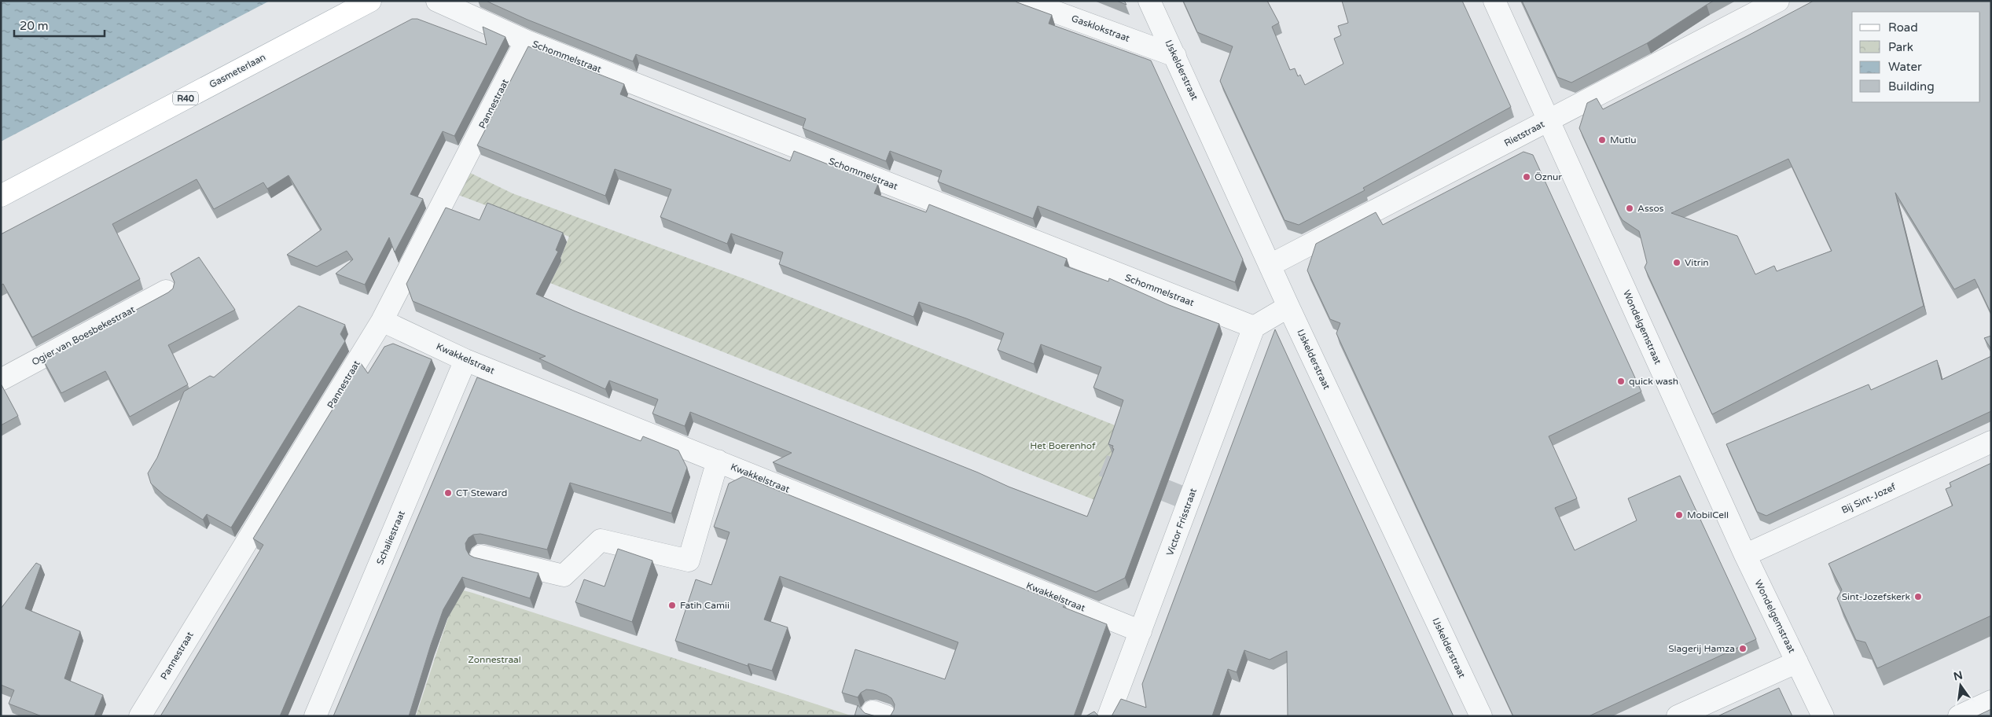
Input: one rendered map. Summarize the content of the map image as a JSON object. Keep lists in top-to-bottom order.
{
  "streets": {
    "main road": ["Gasmeterlaan", "R40"],
    "street": [
      "Gasklokstraat",
      "Schommelstraat",
      "IJskelderstraat",
      "Pannestraat",
      "Rietstraat",
      "Wondelgemstraat",
      "Ogier van Boesbekestraat",
      "Kwakkelstraat",
      "Bij Sint-Jozef",
      "Victor Frisstraat",
      "Schaliestraat"
    ]
  },
  "crossings": [
    ["Gasklokstraat", "IJskelderstraat"],
    ["Schommelstraat", "Pannestraat"],
    ["Schommelstraat", "Victor Frisstraat"],
    ["IJskelderstraat", "Rietstraat"],
    ["Pannestraat", "Kwakkelstraat"],
    ["Rietstraat", "Wondelgemstraat"],
    ["Wondelgemstraat", "Bij Sint-Jozef"],
    ["Kwakkelstraat", "Victor Frisstraat"],
    ["Kwakkelstraat", "Schaliestraat"]
  ],
  "parks": ["Het Boerenhof", "Zonnestraal"],
  "places": [
    "Mutlu",
    "Öznur",
    "Assos",
    "Vitrin",
    "quick wash",
    "CT Steward",
    "MobilCell",
    "Sint-Jozefskerk",
    "Fatih Camii",
    "Slagerij Hamza"
  ],
  "legend": [
    "Road",
    "Park",
    "Water",
    "Building"
  ],
  "scale_bar": "20 m",
  "north": "top"
}
